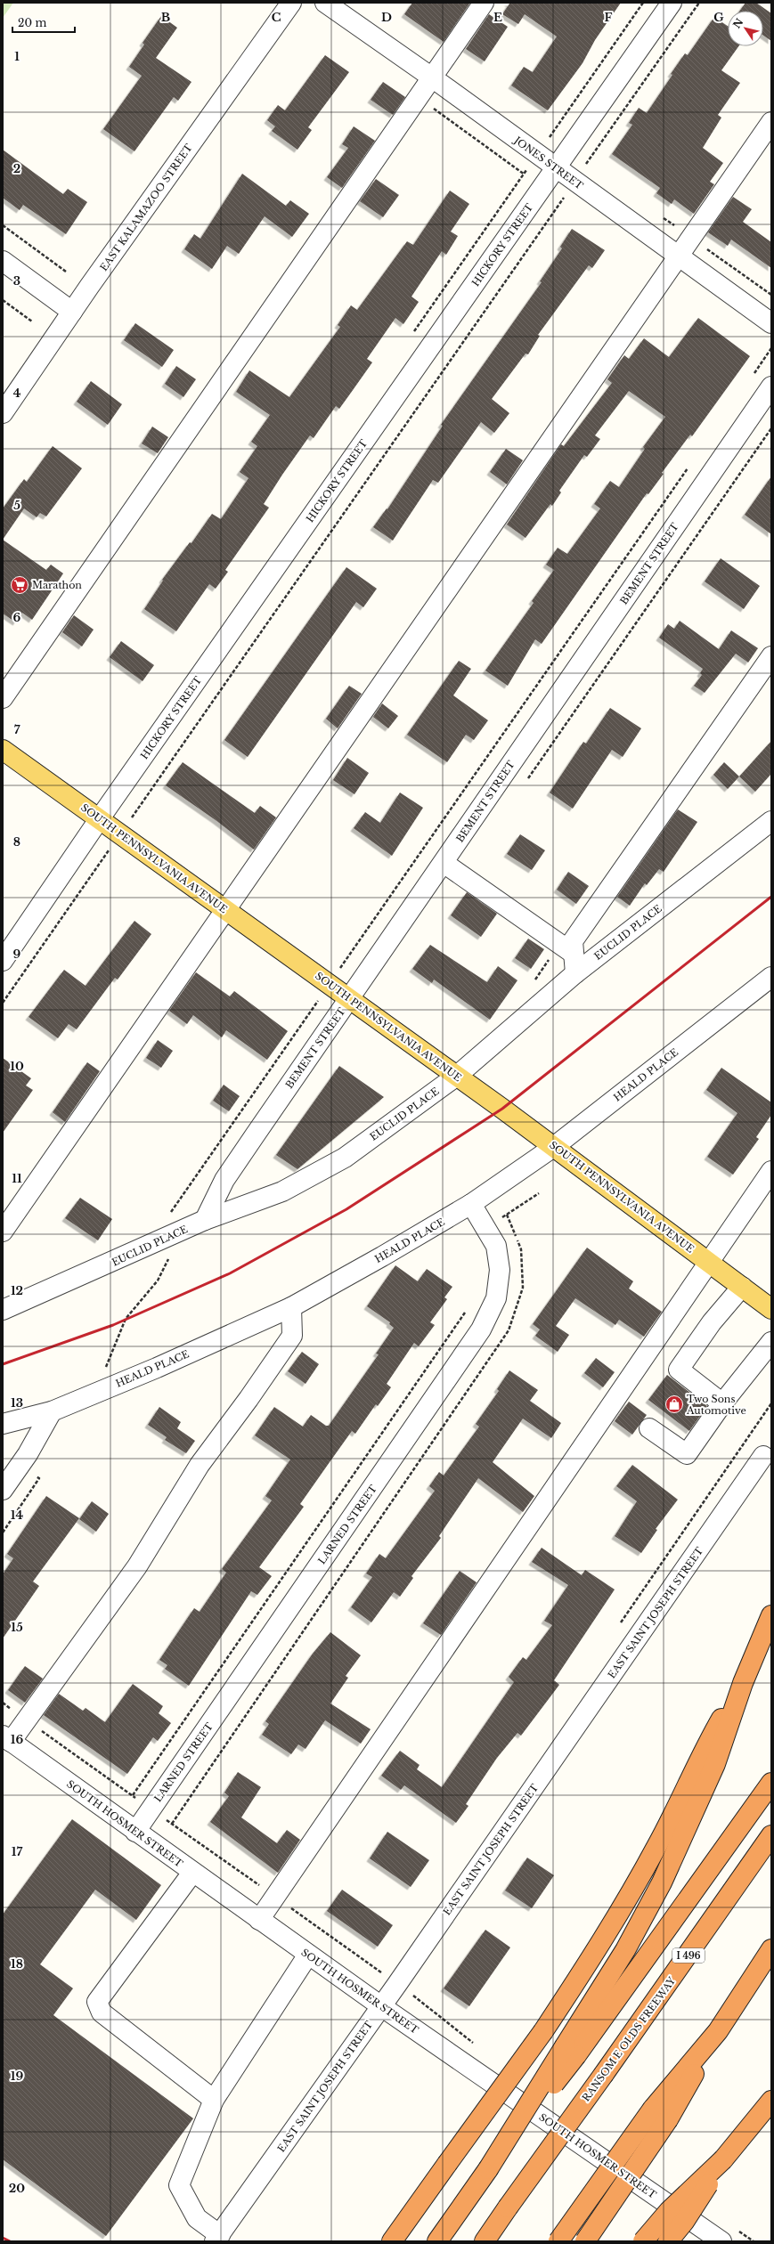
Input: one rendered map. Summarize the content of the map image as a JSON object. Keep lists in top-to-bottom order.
{
  "streets": {
    "highway": ["I 496", "RANSOM E OLDS FREEWAY"],
    "main road": ["SOUTH PENNSYLVANIA AVENUE"],
    "street": [
      "JONES STREET",
      "EAST KALAMAZOO STREET",
      "HICKORY STREET",
      "BEMENT STREET",
      "EUCLID PLACE",
      "HEALD PLACE",
      "LARNED STREET",
      "EAST SAINT JOSEPH STREET",
      "SOUTH HOSMER STREET"
    ]
  },
  "crossings": [
    ["JONES STREET", "HICKORY STREET"],
    ["HICKORY STREET", "SOUTH PENNSYLVANIA AVENUE"],
    ["BEMENT STREET", "SOUTH PENNSYLVANIA AVENUE"],
    ["BEMENT STREET", "EUCLID PLACE"],
    ["SOUTH PENNSYLVANIA AVENUE", "EUCLID PLACE"],
    ["SOUTH PENNSYLVANIA AVENUE", "HEALD PLACE"],
    ["HEALD PLACE", "LARNED STREET"],
    ["LARNED STREET", "SOUTH HOSMER STREET"],
    ["EAST SAINT JOSEPH STREET", "SOUTH HOSMER STREET"]
  ],
  "places": {
    "supermarket": ["Marathon"],
    "shop": ["Two Sons Automotive"]
  },
  "scale_bar": "20 m",
  "north": "top left",
  "grid": {
    "columns": [
      "B",
      "C",
      "D",
      "E",
      "F",
      "G"
    ],
    "rows": [
      "1",
      "2",
      "3",
      "4",
      "5",
      "6",
      "7",
      "8",
      "9",
      "10",
      "11",
      "12",
      "13",
      "14",
      "15",
      "16",
      "17",
      "18",
      "19",
      "20"
    ]
  }
}
